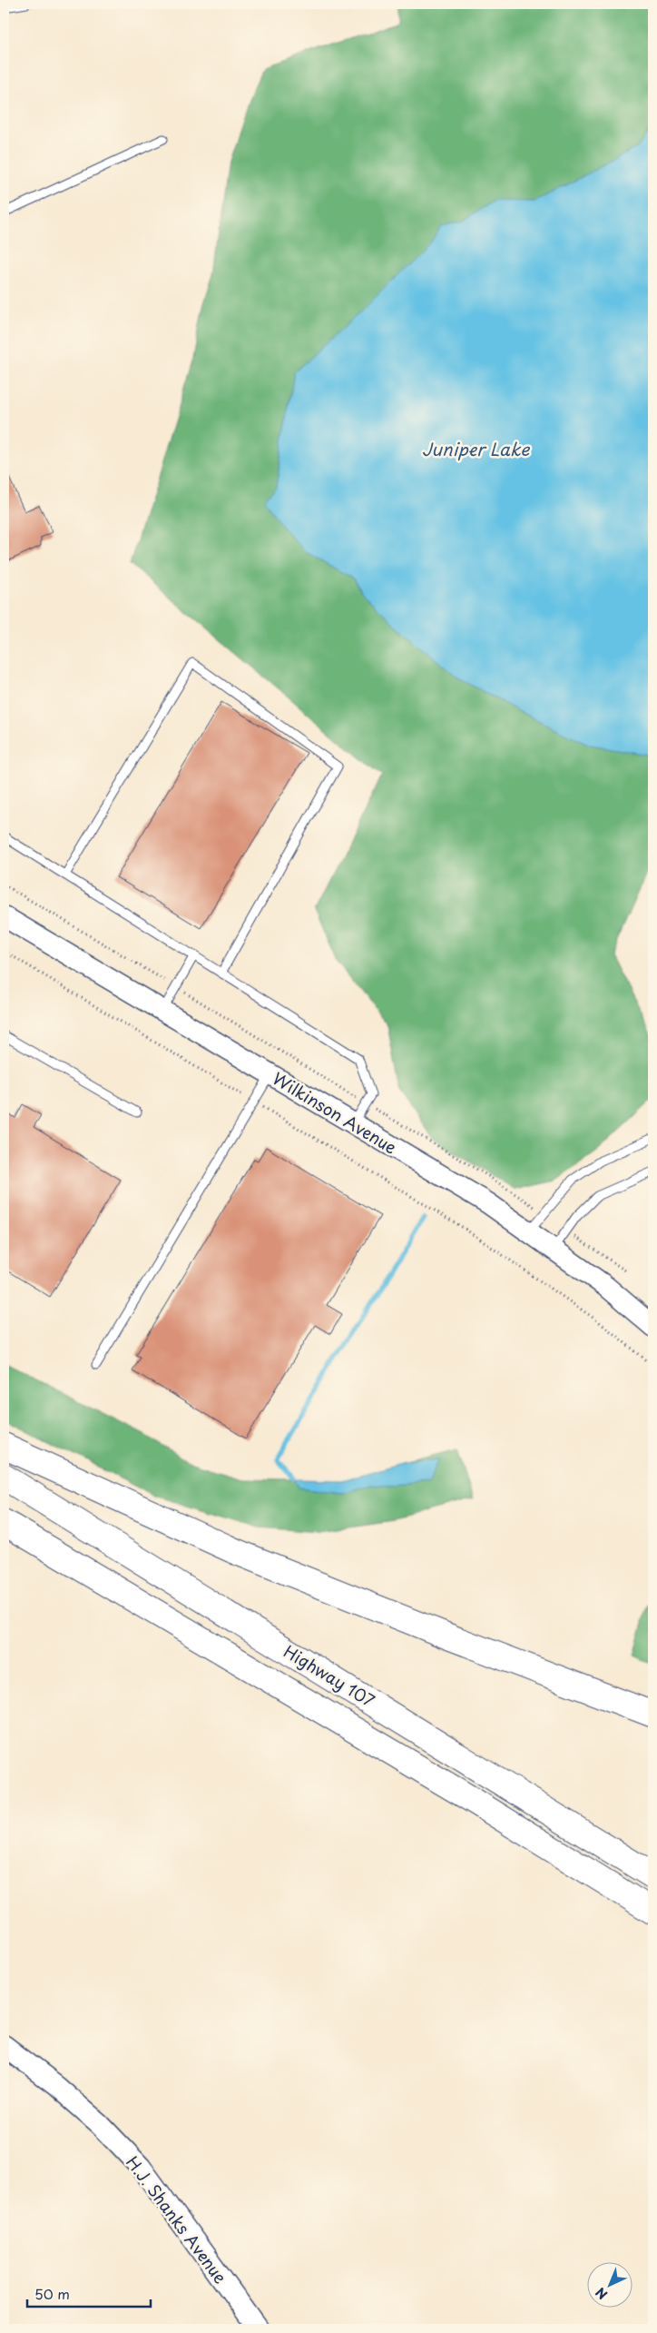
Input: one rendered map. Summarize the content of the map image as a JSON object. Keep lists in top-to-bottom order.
{
  "streets": {
    "highway": ["Highway 107"],
    "street": ["Wilkinson Avenue", "H.J. Shanks Avenue"]
  },
  "water": ["Juniper Lake"],
  "scale_bar": "50 m",
  "north": "bottom left"
}
